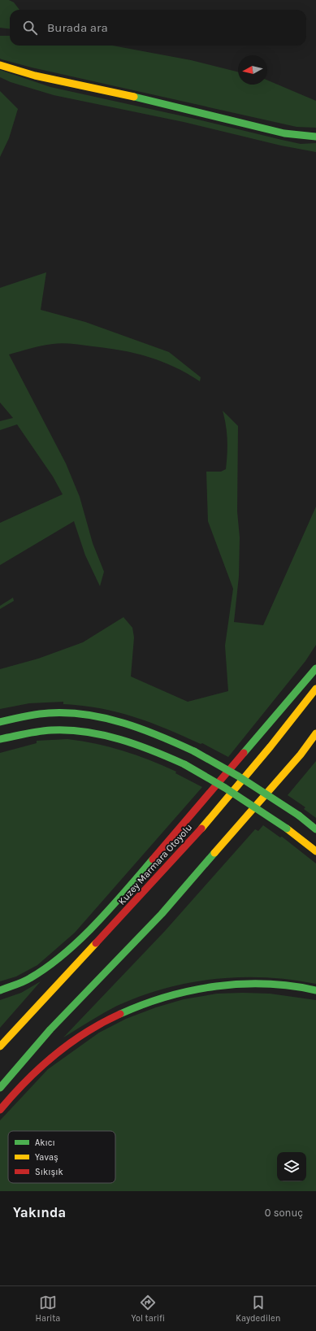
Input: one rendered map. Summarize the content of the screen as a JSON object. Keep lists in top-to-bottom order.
{
  "streets": {
    "main road": ["Kuzey Marmara Otoyolu"]
  },
  "legend": ["Akıcı", "Yavaş", "Sıkışık"],
  "north": "left",
  "page": {
    "search": "Burada ara",
    "heading": ["Yakında", "0 sonuç"],
    "nav": ["Harita", "Yol tarifi", "Kaydedilen"]
  }
}
